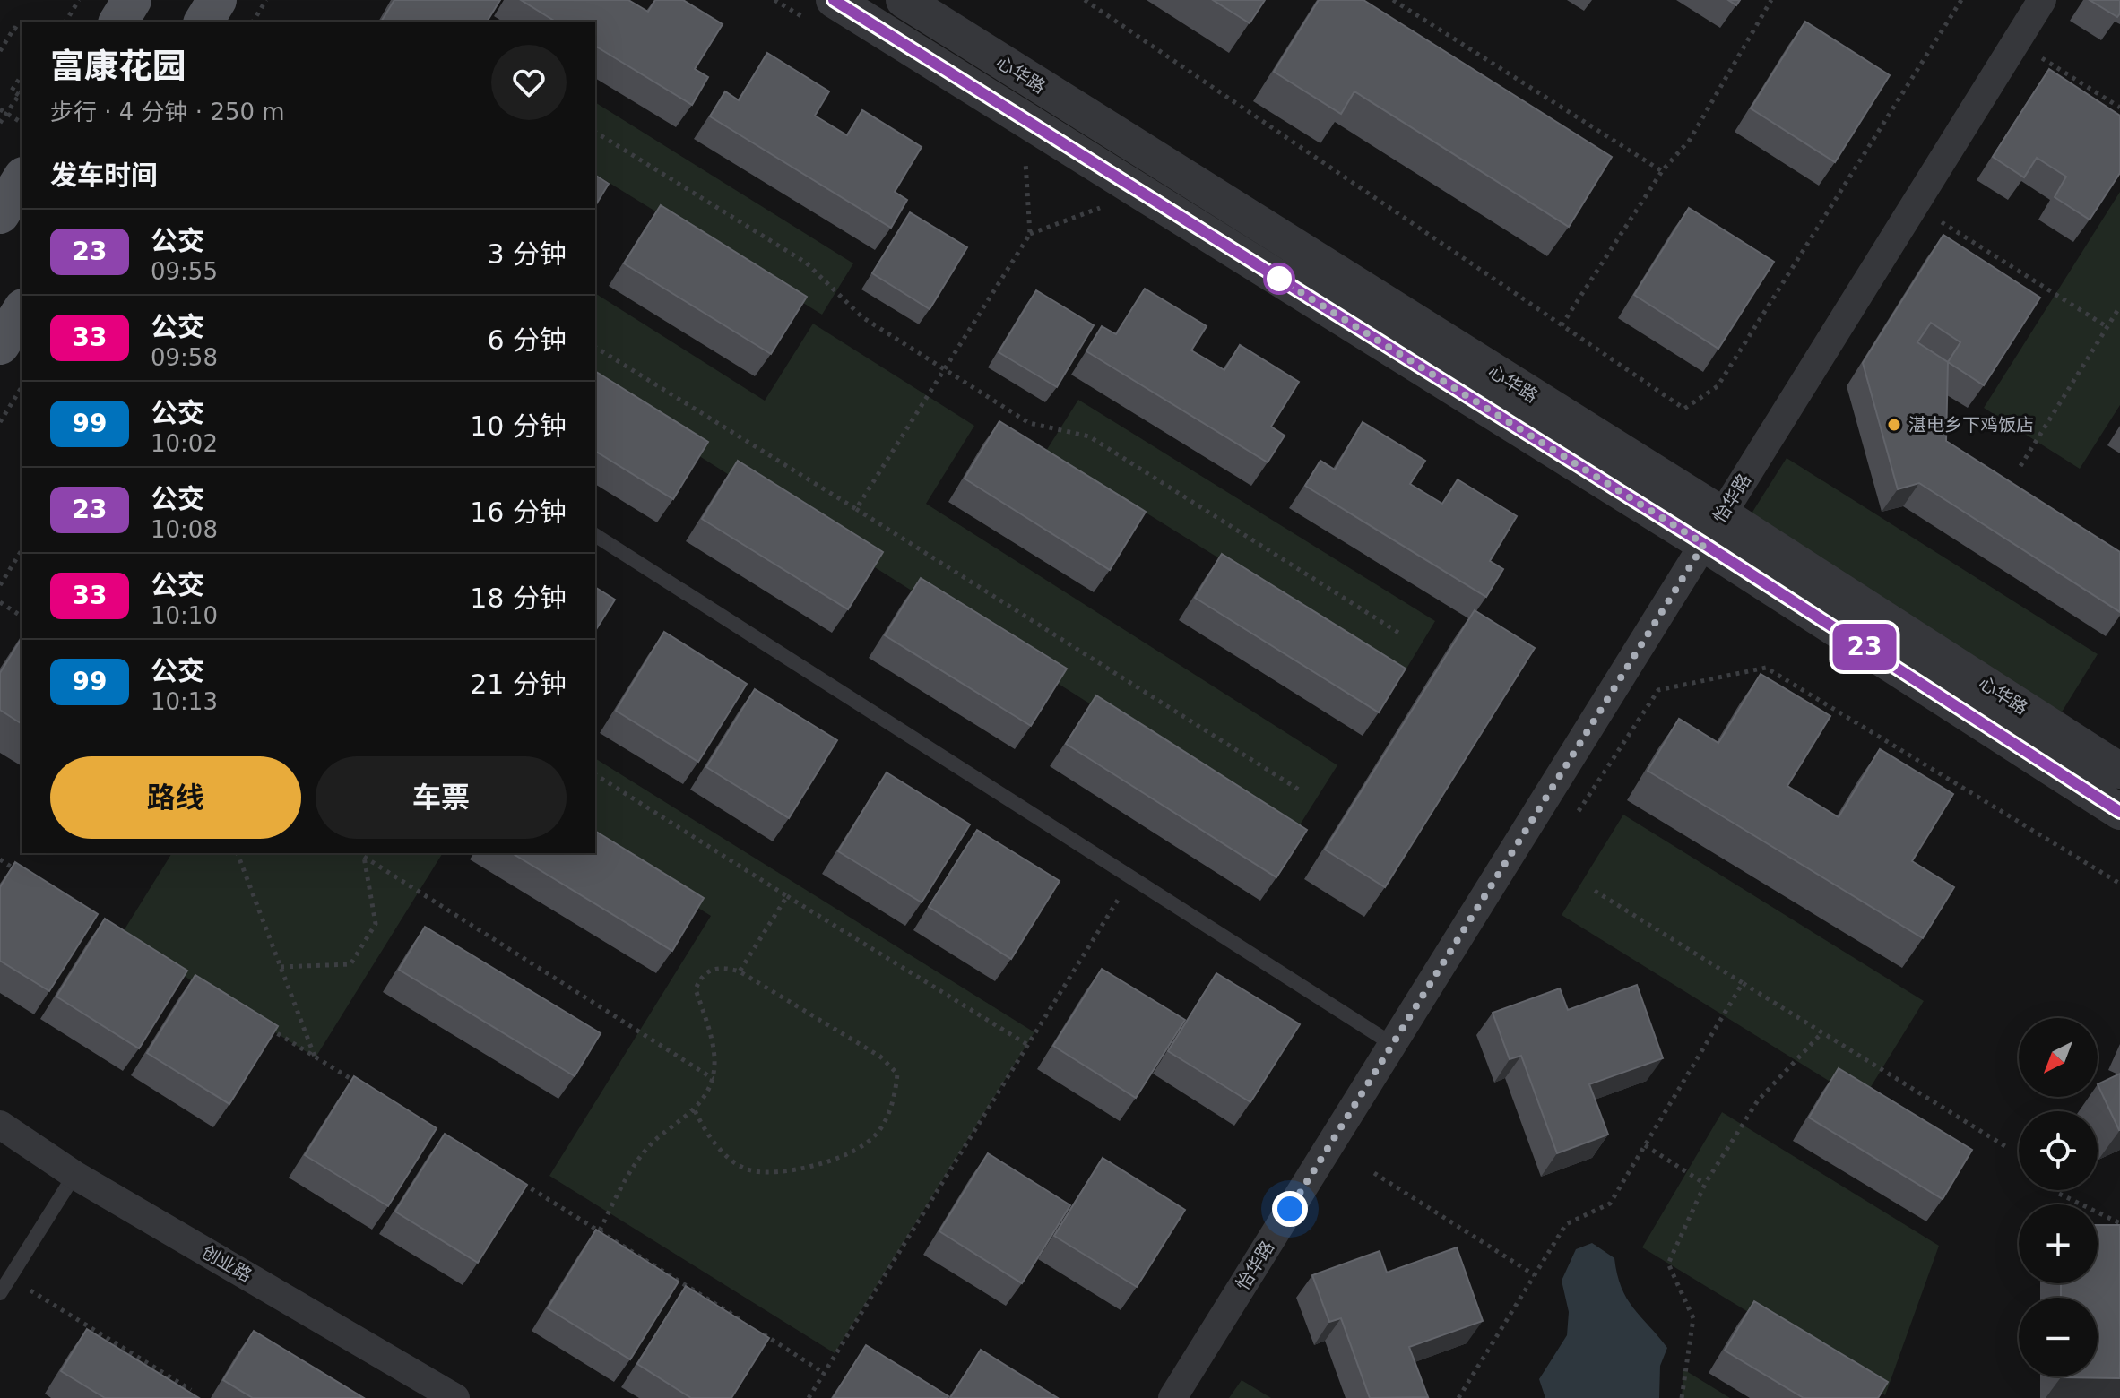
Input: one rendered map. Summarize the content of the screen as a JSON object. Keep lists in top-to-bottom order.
{
  "streets": {
    "street": ["心华路", "怡华路", "创业路"]
  },
  "crossings": [
    ["心华路", "怡华路"]
  ],
  "places": ["湛电乡下鸡饭店"],
  "lines": ["bus line 23"],
  "north": "bottom left",
  "page": {
    "on_map": "23",
    "heading": [
      ["富康花园", "步行 · 4 分钟 · 250 m"],
      "发车时间"
    ],
    "list": [
      {
        "mark": "23",
        "name": "公交",
        "note": "09:55",
        "value": "3 分钟"
      },
      {
        "mark": "33",
        "name": "公交",
        "note": "09:58",
        "value": "6 分钟"
      },
      {
        "mark": "99",
        "name": "公交",
        "note": "10:02",
        "value": "10 分钟"
      },
      {
        "mark": "23",
        "name": "公交",
        "note": "10:08",
        "value": "16 分钟"
      },
      {
        "mark": "33",
        "name": "公交",
        "note": "10:10",
        "value": "18 分钟"
      },
      {
        "mark": "99",
        "name": "公交",
        "note": "10:13",
        "value": "21 分钟"
      }
    ],
    "buttons": ["路线", "车票"],
    "map_buttons": ["+", "−"]
  }
}
